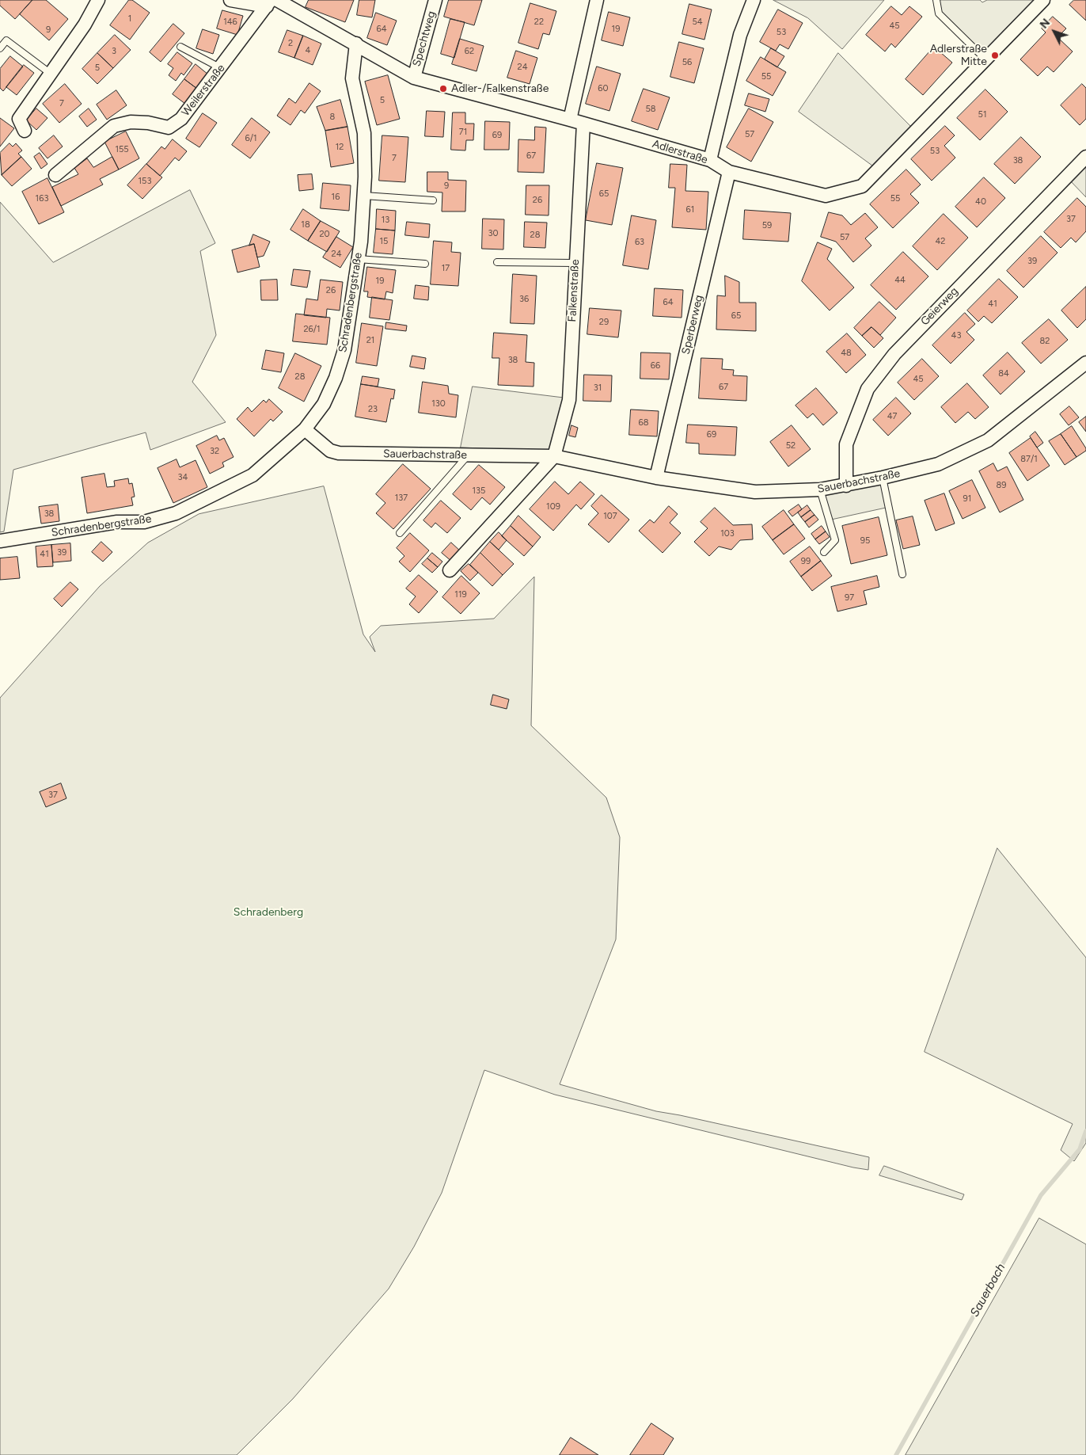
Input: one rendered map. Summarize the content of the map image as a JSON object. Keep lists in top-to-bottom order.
{
  "streets": {
    "street": [
      "Spechtweg",
      "Weilerstraße",
      "Adlerstraße",
      "Falkenstraße",
      "Schradenbergstraße",
      "Geierweg",
      "Sperberweg",
      "Sauerbachstraße"
    ]
  },
  "crossings": [
    ["Spechtweg", "Adlerstraße"],
    ["Adlerstraße", "Falkenstraße"],
    ["Adlerstraße", "Schradenbergstraße"],
    ["Adlerstraße", "Sperberweg"],
    ["Falkenstraße", "Sauerbachstraße"],
    ["Schradenbergstraße", "Sauerbachstraße"],
    ["Geierweg", "Sauerbachstraße"],
    ["Sperberweg", "Sauerbachstraße"]
  ],
  "water": ["Sauerbach"],
  "parks": ["Schradenberg"],
  "places": ["Adlerstraße Mitte", "Adler-/Falkenstraße"],
  "house_numbers": [
    "1",
    "146",
    "22",
    "54",
    "45",
    "64",
    "19",
    "9",
    "53",
    "2",
    "4",
    "3",
    "62",
    "56",
    "24",
    "5",
    "55",
    "60",
    "5",
    "7",
    "58",
    "51",
    "8",
    "71",
    "57",
    "69",
    "6/1",
    "12",
    "155",
    "53",
    "67",
    "7",
    "38",
    "153",
    "9",
    "65",
    "16",
    "163",
    "55",
    "26",
    "40",
    "61",
    "37",
    "13",
    "18",
    "59",
    "30",
    "20",
    "28",
    "57",
    "15",
    "42",
    "63",
    "24",
    "39",
    "17",
    "44",
    "19",
    "26",
    "36",
    "64",
    "41",
    "65",
    "29",
    "26/1",
    "43",
    "21",
    "82",
    "48",
    "38",
    "66",
    "84",
    "28",
    "45",
    "67",
    "31",
    "130",
    "23",
    "47",
    "68",
    "69",
    "52",
    "32",
    "87/1",
    "34",
    "89",
    "135",
    "137",
    "91",
    "109",
    "38",
    "107",
    "103",
    "95",
    "39",
    "41",
    "99",
    "119",
    "97",
    "37"
  ],
  "north": "top left"
}
